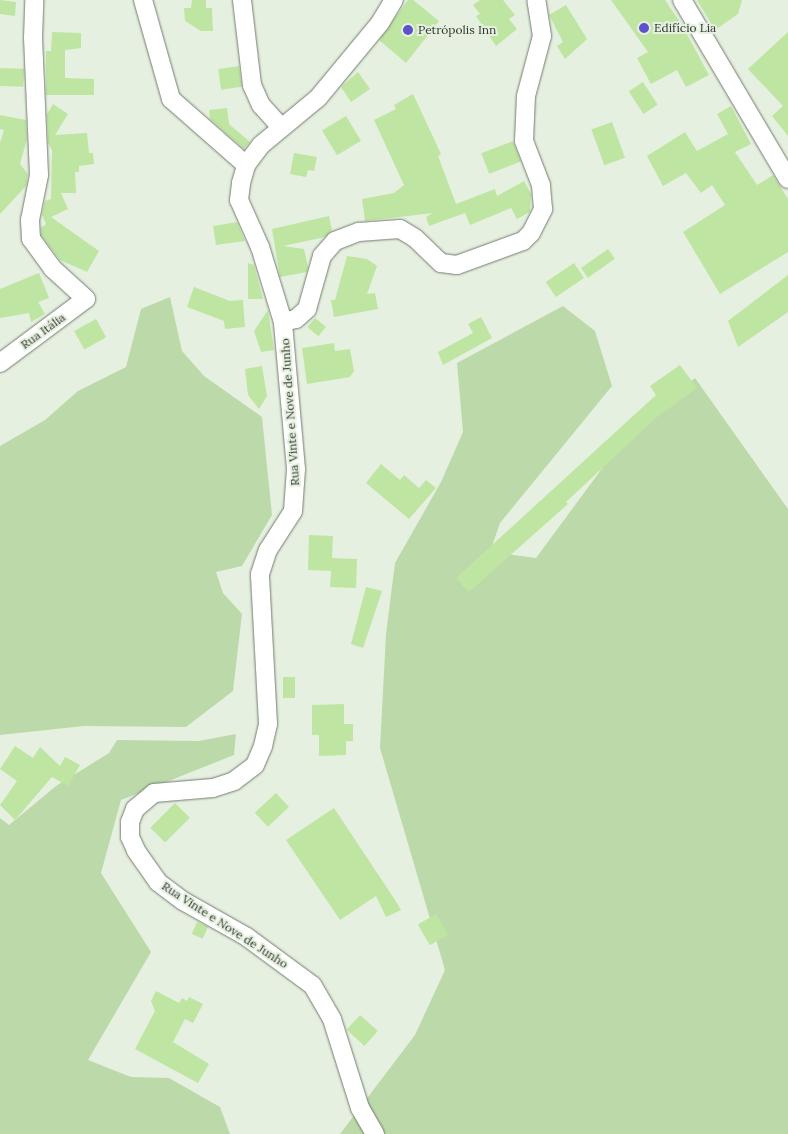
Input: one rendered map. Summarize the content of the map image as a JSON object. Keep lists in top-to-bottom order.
{
  "streets": {
    "street": ["Rua Itália", "Rua Vinte e Nove de Junho"]
  },
  "places": ["Edifício Lia", "Petrópolis Inn"]
}
